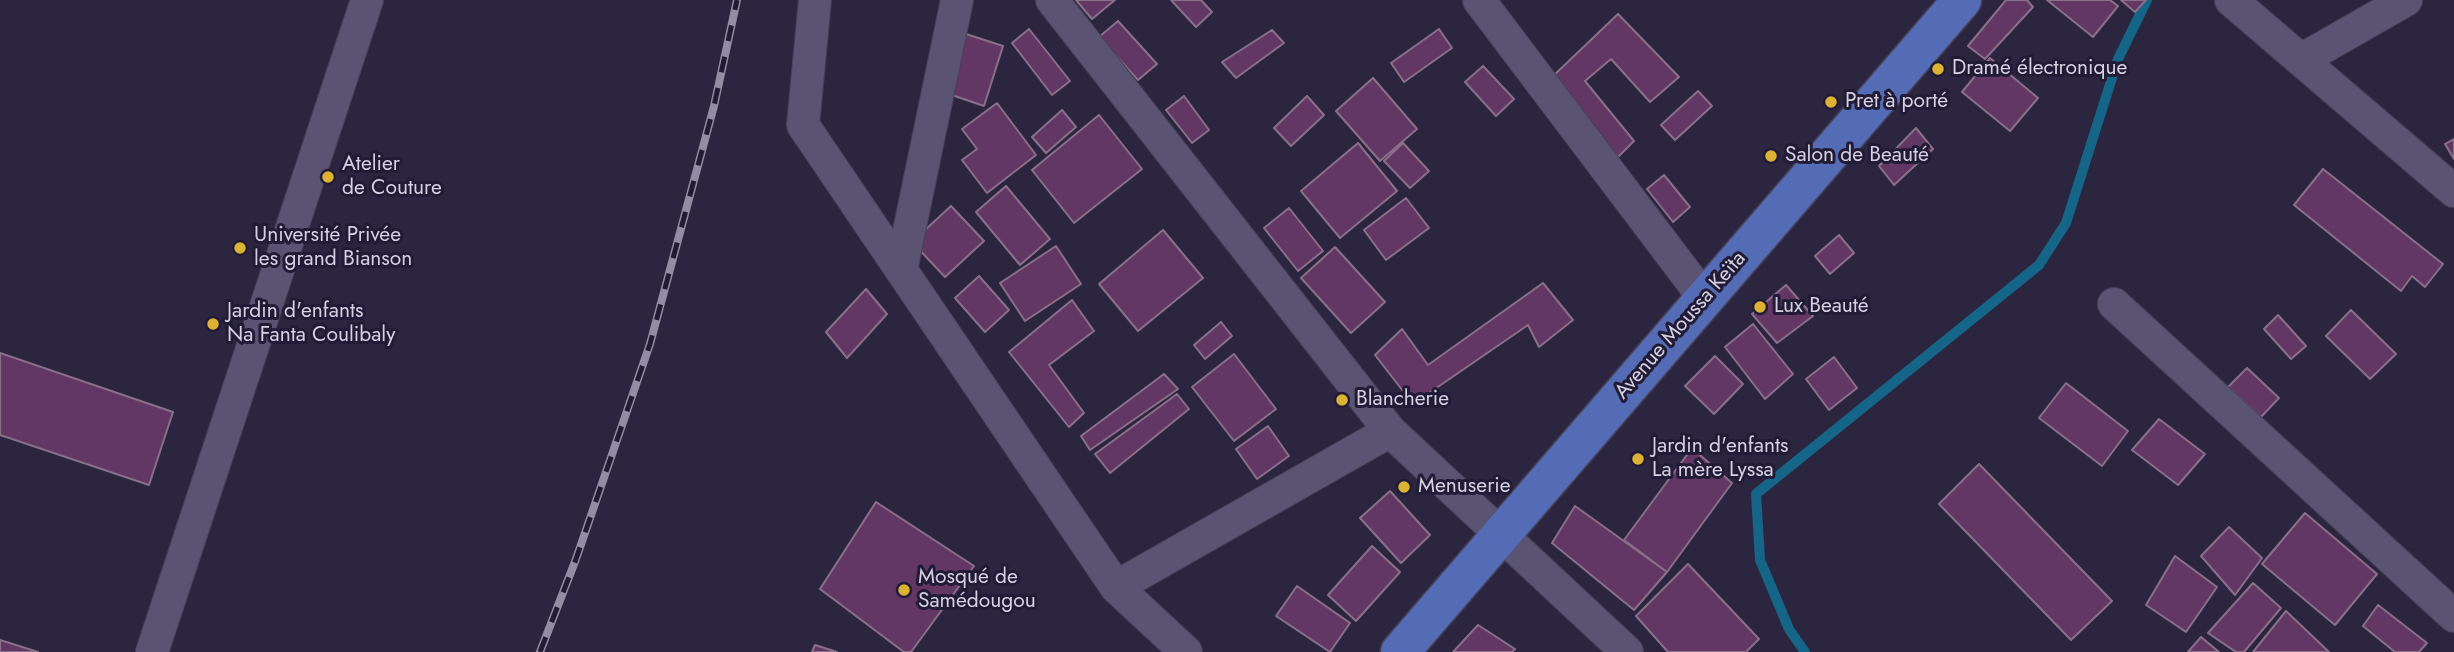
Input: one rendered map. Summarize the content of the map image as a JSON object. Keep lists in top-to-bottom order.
{
  "streets": {
    "main road": ["Avenue Moussa Keïta"]
  },
  "places": [
    "Dramé électronique",
    "Pret à porté",
    "Salon de Beauté",
    "Atelier de Couture",
    "Université Privée les grand Bianson",
    "Lux Beauté",
    "Jardin d'enfants Na Fanta Coulibaly",
    "Blancherie",
    "Jardin d'enfants La mère Lyssa",
    "Menuserie",
    "Mosqué de Samédougou"
  ]
}
